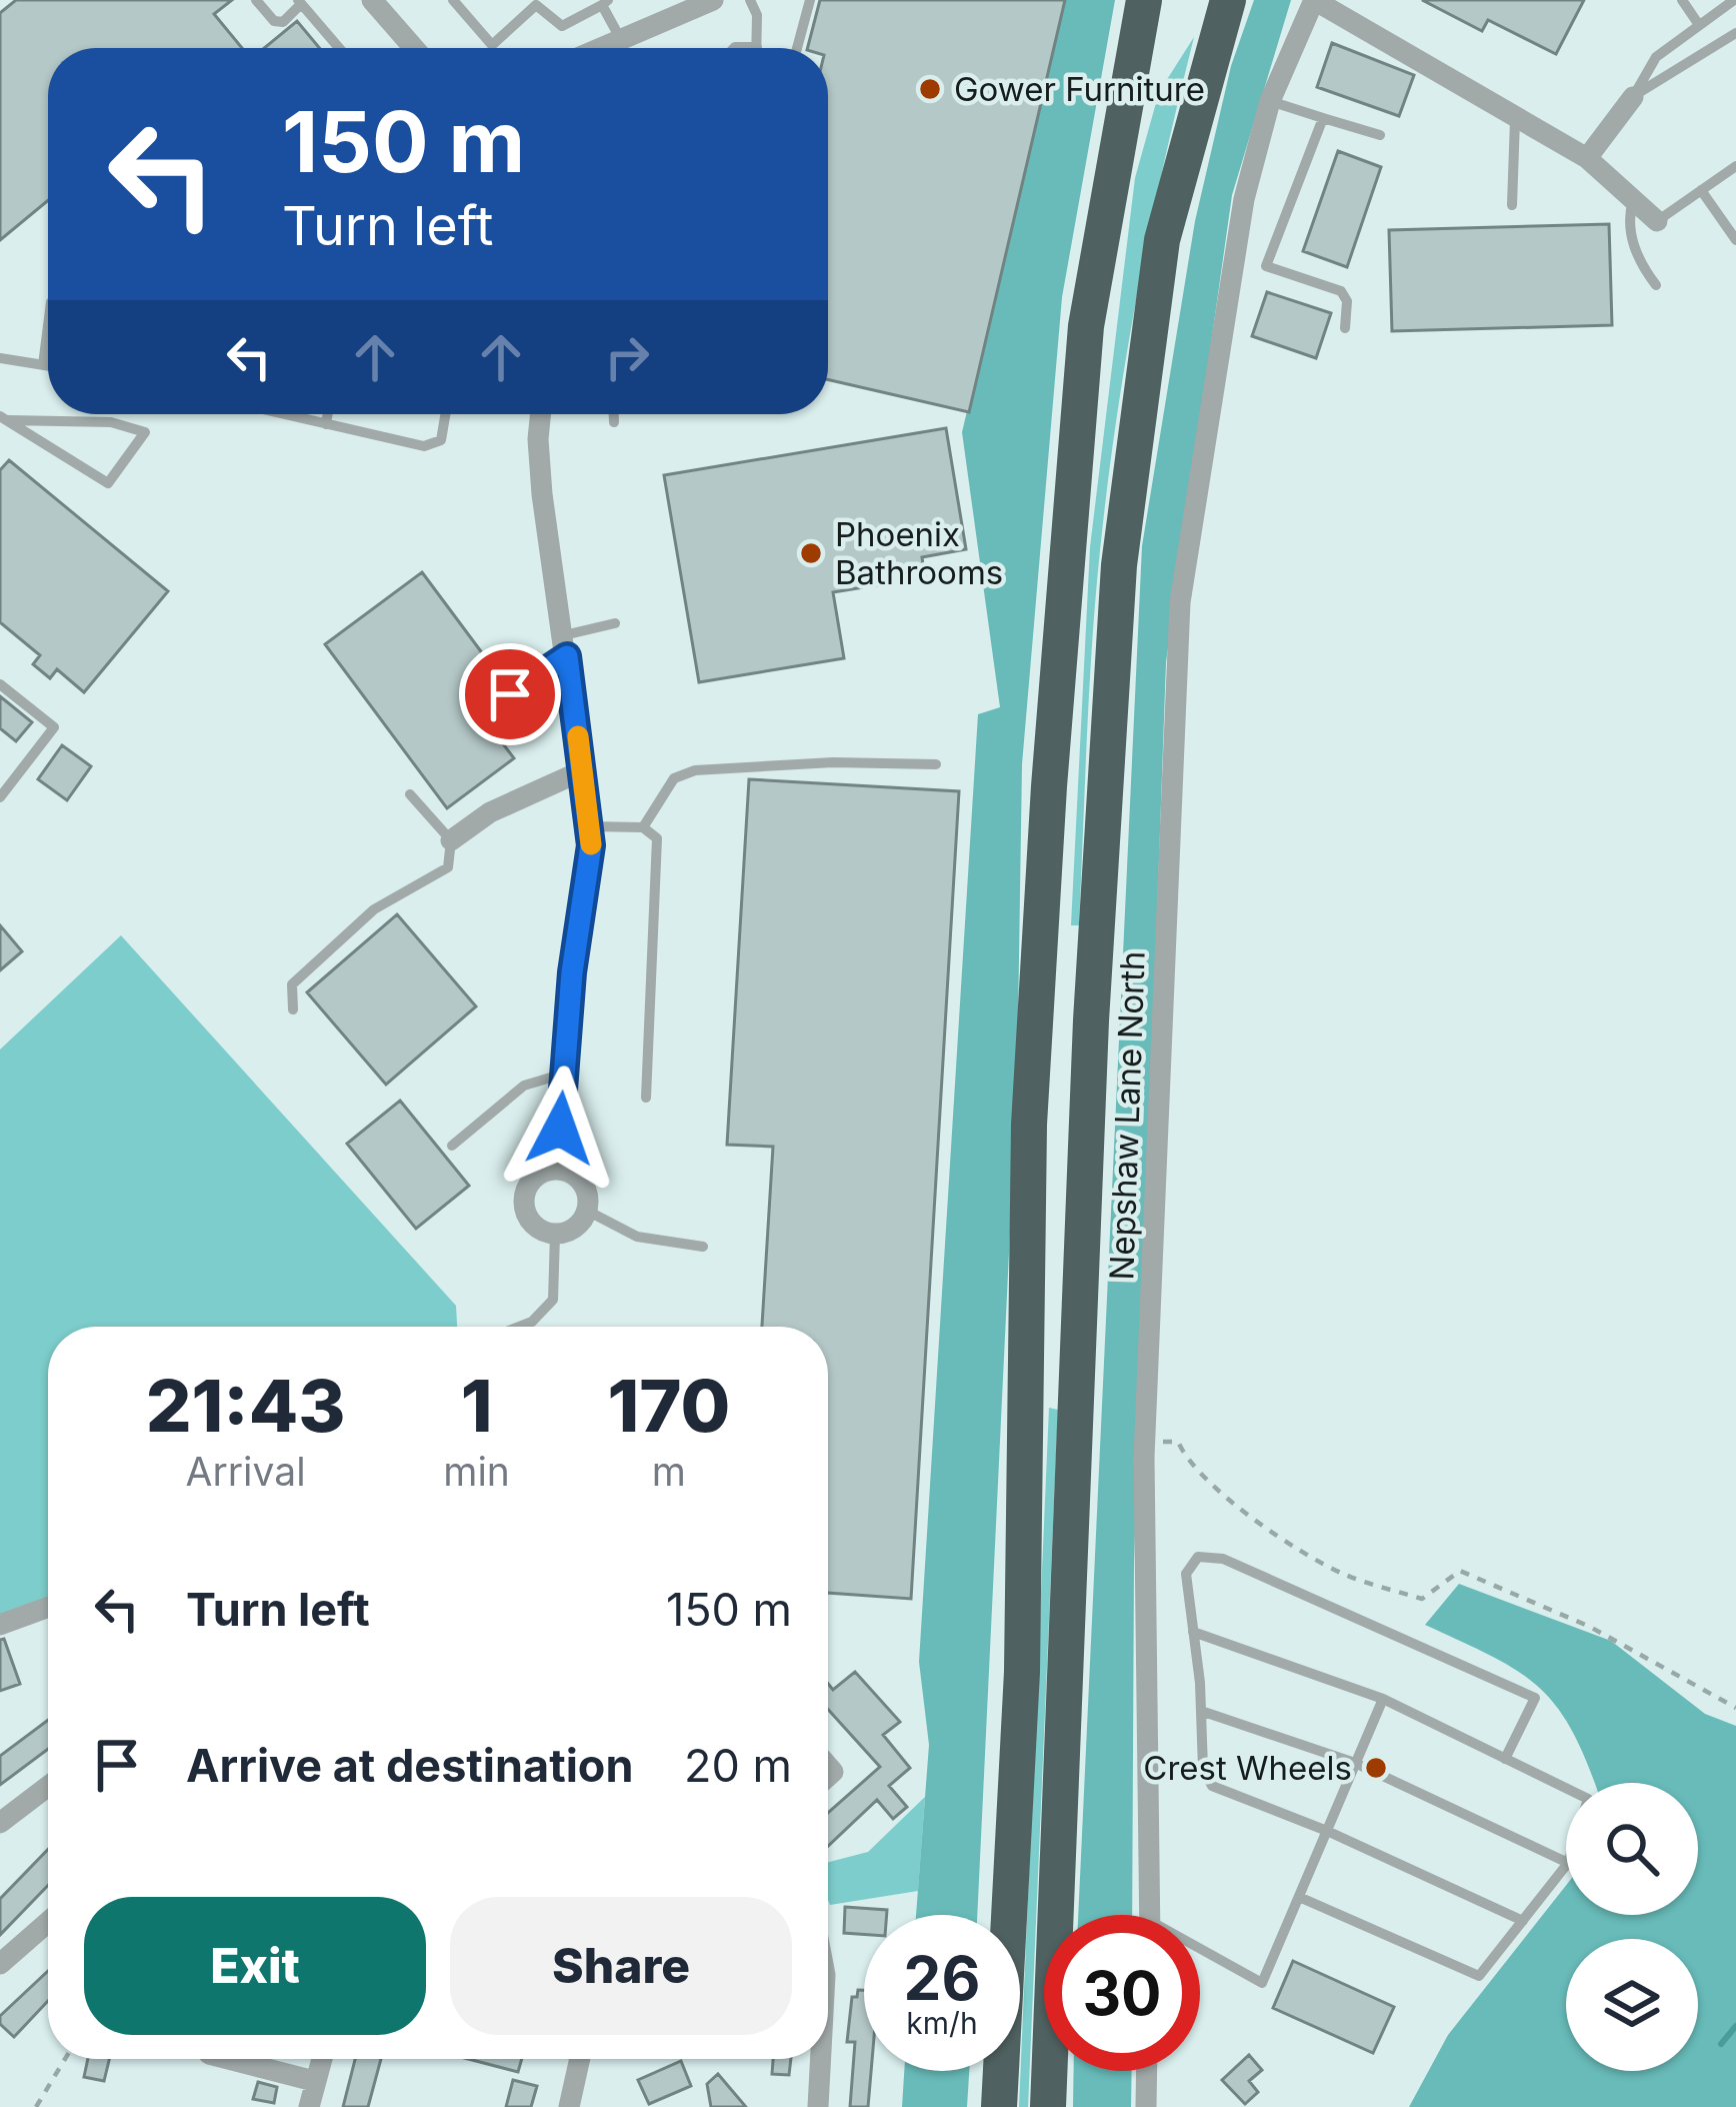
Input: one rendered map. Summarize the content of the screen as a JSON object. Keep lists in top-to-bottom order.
{
  "streets": {
    "street": ["Nepshaw Lane North"]
  },
  "places": ["Gower Furniture", "Phoenix Bathrooms", "Crest Wheels"],
  "page": {
    "turn": ["150 m", "Turn left"],
    "eta": [
      "21:43",
      "Arrival",
      "1",
      "min",
      "170",
      "m"
    ],
    "list": [
      {
        "name": "Turn left",
        "value": "150 m"
      },
      {
        "name": "Arrive at destination",
        "value": "20 m"
      }
    ],
    "buttons": ["Exit", "Share"],
    "speed": "26 km/h",
    "limit": "30"
  }
}
